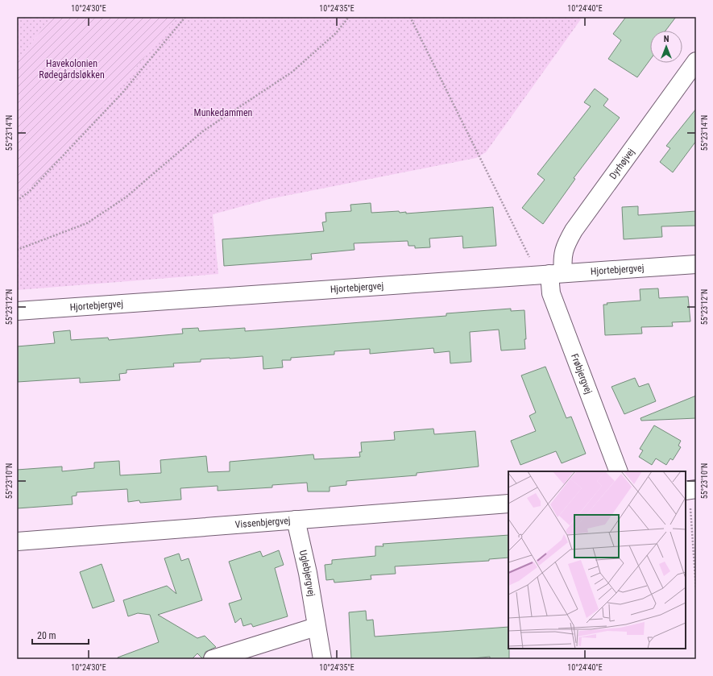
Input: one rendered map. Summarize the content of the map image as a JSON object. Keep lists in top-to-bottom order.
{
  "streets": {
    "street": [
      "Dyrhøjvej",
      "Hjortebjergvej",
      "Frøbjergvej",
      "Vissenbjergvej",
      "Uglebjergvej"
    ]
  },
  "crossings": [
    ["Dyrhøjvej", "Hjortebjergvej"],
    ["Dyrhøjvej", "Frøbjergvej"],
    ["Hjortebjergvej", "Frøbjergvej"],
    ["Vissenbjergvej", "Uglebjergvej"]
  ],
  "parks": ["Havekolonien Rødegårdsløkken", "Munkedammen"],
  "scale_bar": "20 m",
  "north": "top",
  "coordinates": [
    "10°24'30\"E",
    "10°24'35\"E",
    "10°24'40\"E",
    "55°23'14\"N",
    "55°23'12\"N",
    "55°23'10\"N"
  ]
}
